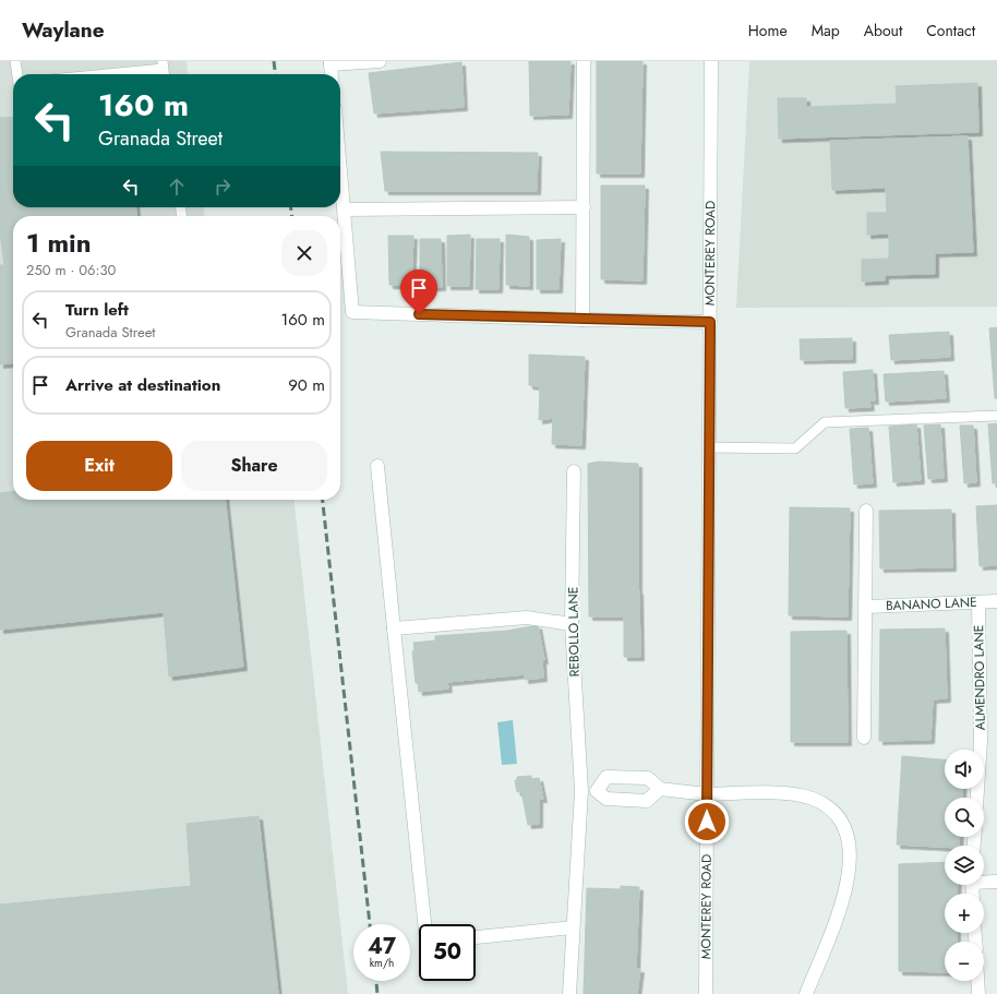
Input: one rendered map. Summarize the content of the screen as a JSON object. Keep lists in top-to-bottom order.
{
  "streets": {
    "street": [
      "MONTEREY ROAD",
      "BANANO LANE",
      "REBOLLO LANE",
      "ALMENDRO LANE"
    ]
  },
  "crossings": [
    ["BANANO LANE", "ALMENDRO LANE"]
  ],
  "page": {
    "header": "Waylane",
    "nav": [
      "Home",
      "Map",
      "About",
      "Contact"
    ],
    "turn": ["160 m", "Granada Street"],
    "heading": ["1 min", "250 m · 06:30"],
    "list": [
      {
        "name": "Turn left",
        "note": "Granada Street",
        "value": "160 m"
      },
      {
        "name": "Arrive at destination",
        "value": "90 m"
      }
    ],
    "buttons": ["Exit", "Share"],
    "map_buttons": ["+", "−"],
    "speed": "47 km/h",
    "limit": "50"
  }
}
